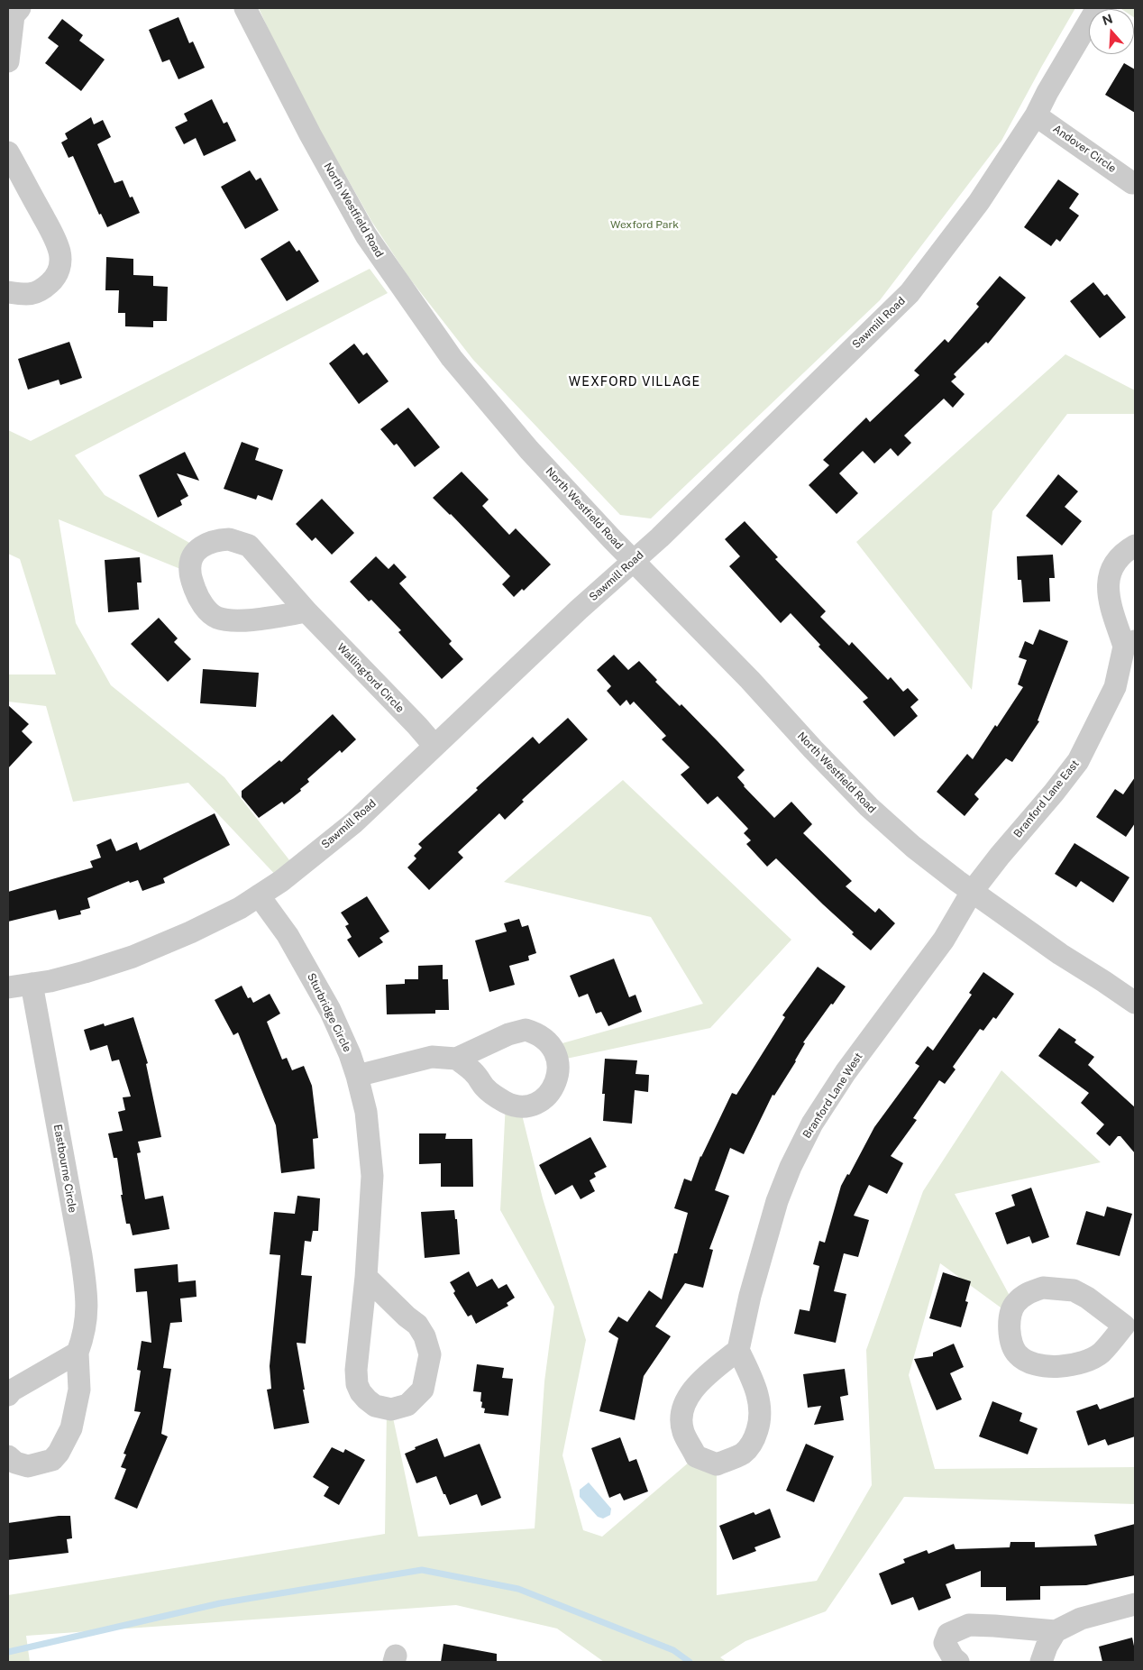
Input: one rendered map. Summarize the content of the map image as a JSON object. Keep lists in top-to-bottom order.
{
  "streets": {
    "street": [
      "Andover Circle",
      "North Westfield Road",
      "Sawmill Road",
      "Wallingford Circle",
      "Branford Lane East",
      "Sturbridge Circle",
      "Branford Lane West",
      "Eastbourne Circle"
    ]
  },
  "crossings": [
    ["Andover Circle", "Sawmill Road"],
    ["North Westfield Road", "Sawmill Road"],
    ["North Westfield Road", "Branford Lane East"],
    ["North Westfield Road", "Branford Lane West"],
    ["Sawmill Road", "Wallingford Circle"],
    ["Sawmill Road", "Sturbridge Circle"],
    ["Sawmill Road", "Eastbourne Circle"],
    ["Branford Lane East", "Branford Lane West"]
  ],
  "districts": ["WEXFORD VILLAGE"],
  "parks": ["Wexford Park"],
  "north": "top"
}
